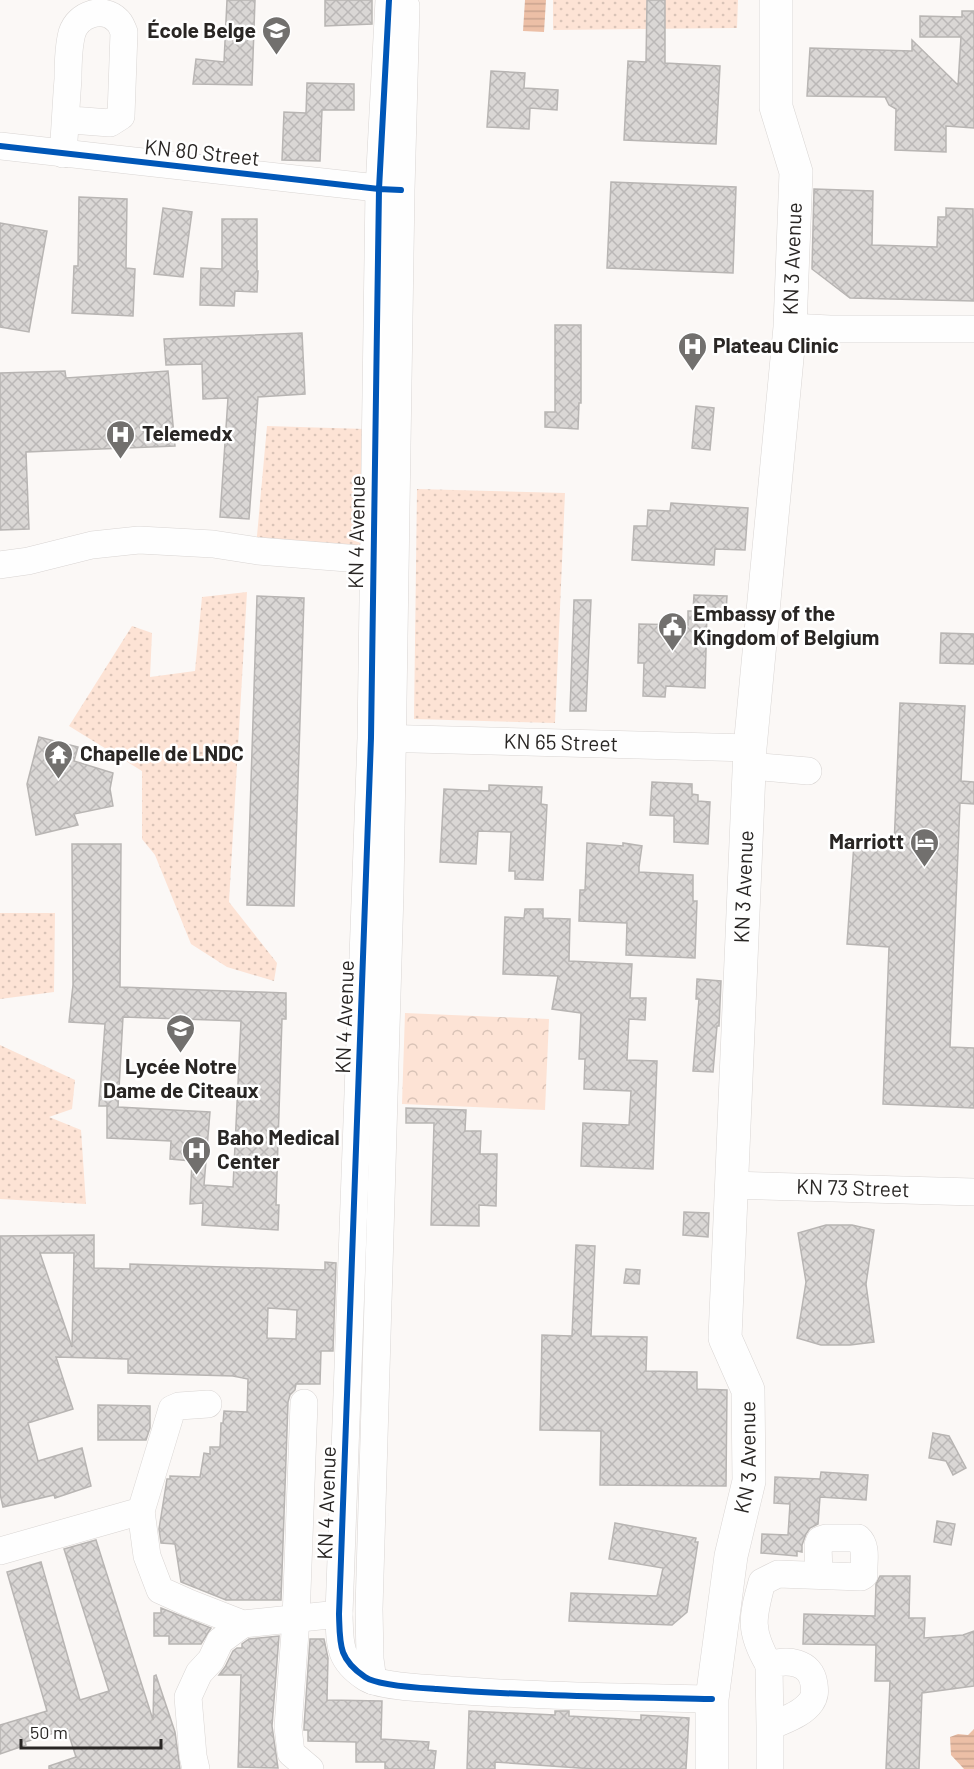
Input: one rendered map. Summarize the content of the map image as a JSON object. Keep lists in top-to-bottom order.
{
  "streets": {
    "main road": ["KN 3 Avenue"],
    "street": [
      "KN 80 Street",
      "KN 4 Avenue",
      "KN 65 Street",
      "KN 73 Street"
    ]
  },
  "crossings": [
    ["KN 80 Street", "KN 4 Avenue"],
    ["KN 3 Avenue", "KN 4 Avenue"],
    ["KN 3 Avenue", "KN 65 Street"],
    ["KN 3 Avenue", "KN 73 Street"],
    ["KN 4 Avenue", "KN 65 Street"]
  ],
  "places": {
    "school or university": ["École Belge", "Lycée Notre Dame de Citeaux"],
    "hospital": ["Plateau Clinic", "Telemedx", "Baho Medical Center"],
    "public building": ["Embassy of the Kingdom of Belgium"],
    "temple": ["Chapelle de LNDC"],
    "hotel": ["Marriott"]
  },
  "scale_bar": "50 m"
}
